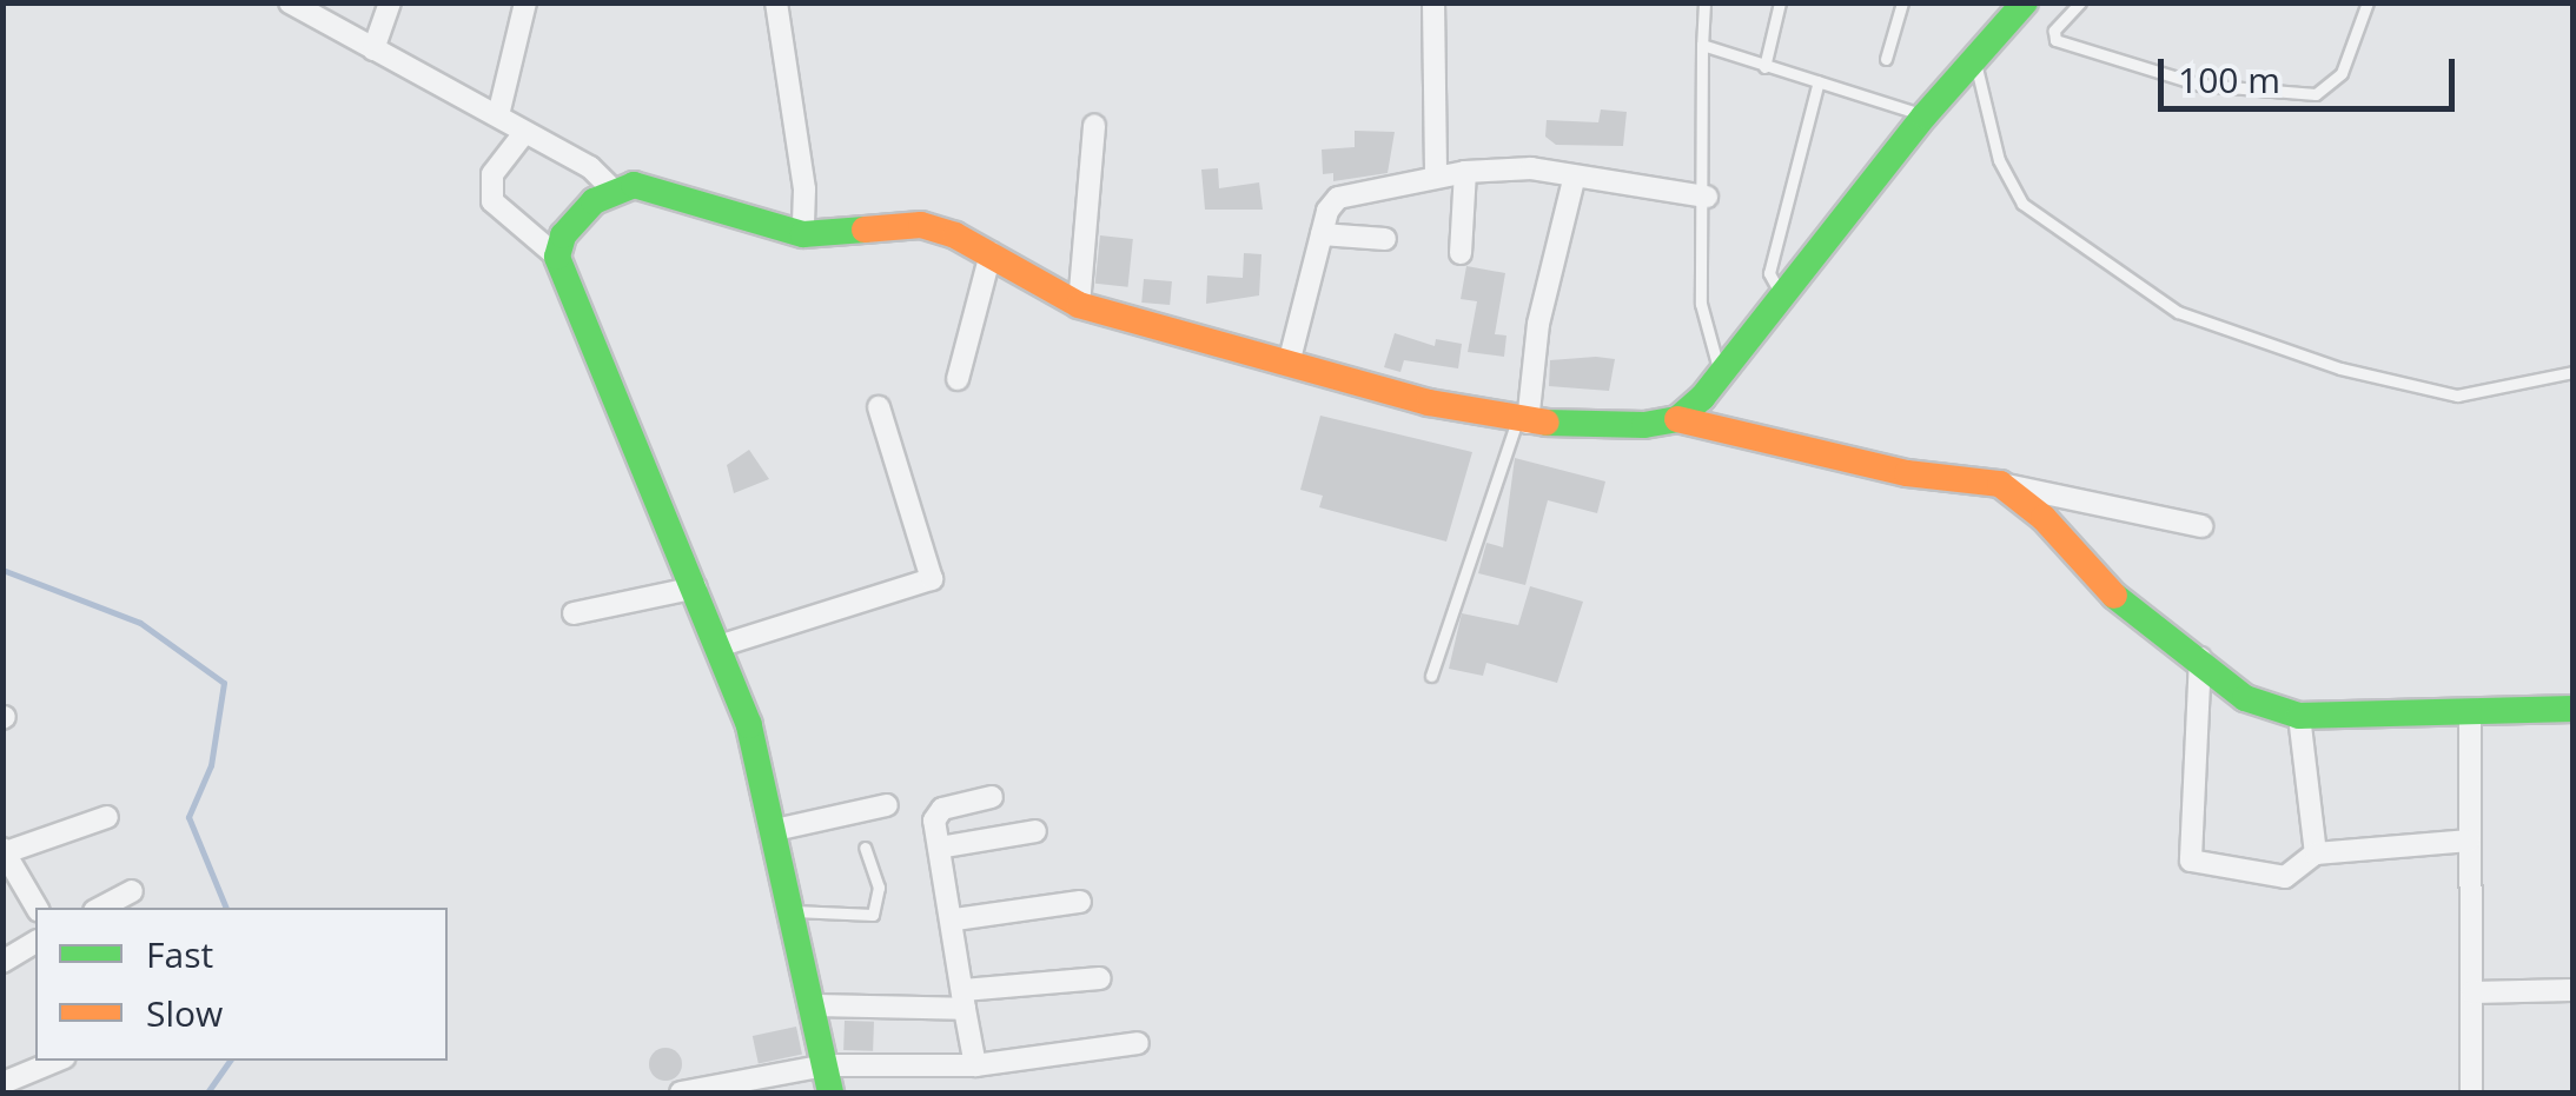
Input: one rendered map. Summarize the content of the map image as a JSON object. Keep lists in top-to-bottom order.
{
  "legend": ["Fast", "Slow"],
  "scale_bar": "100 m"
}
